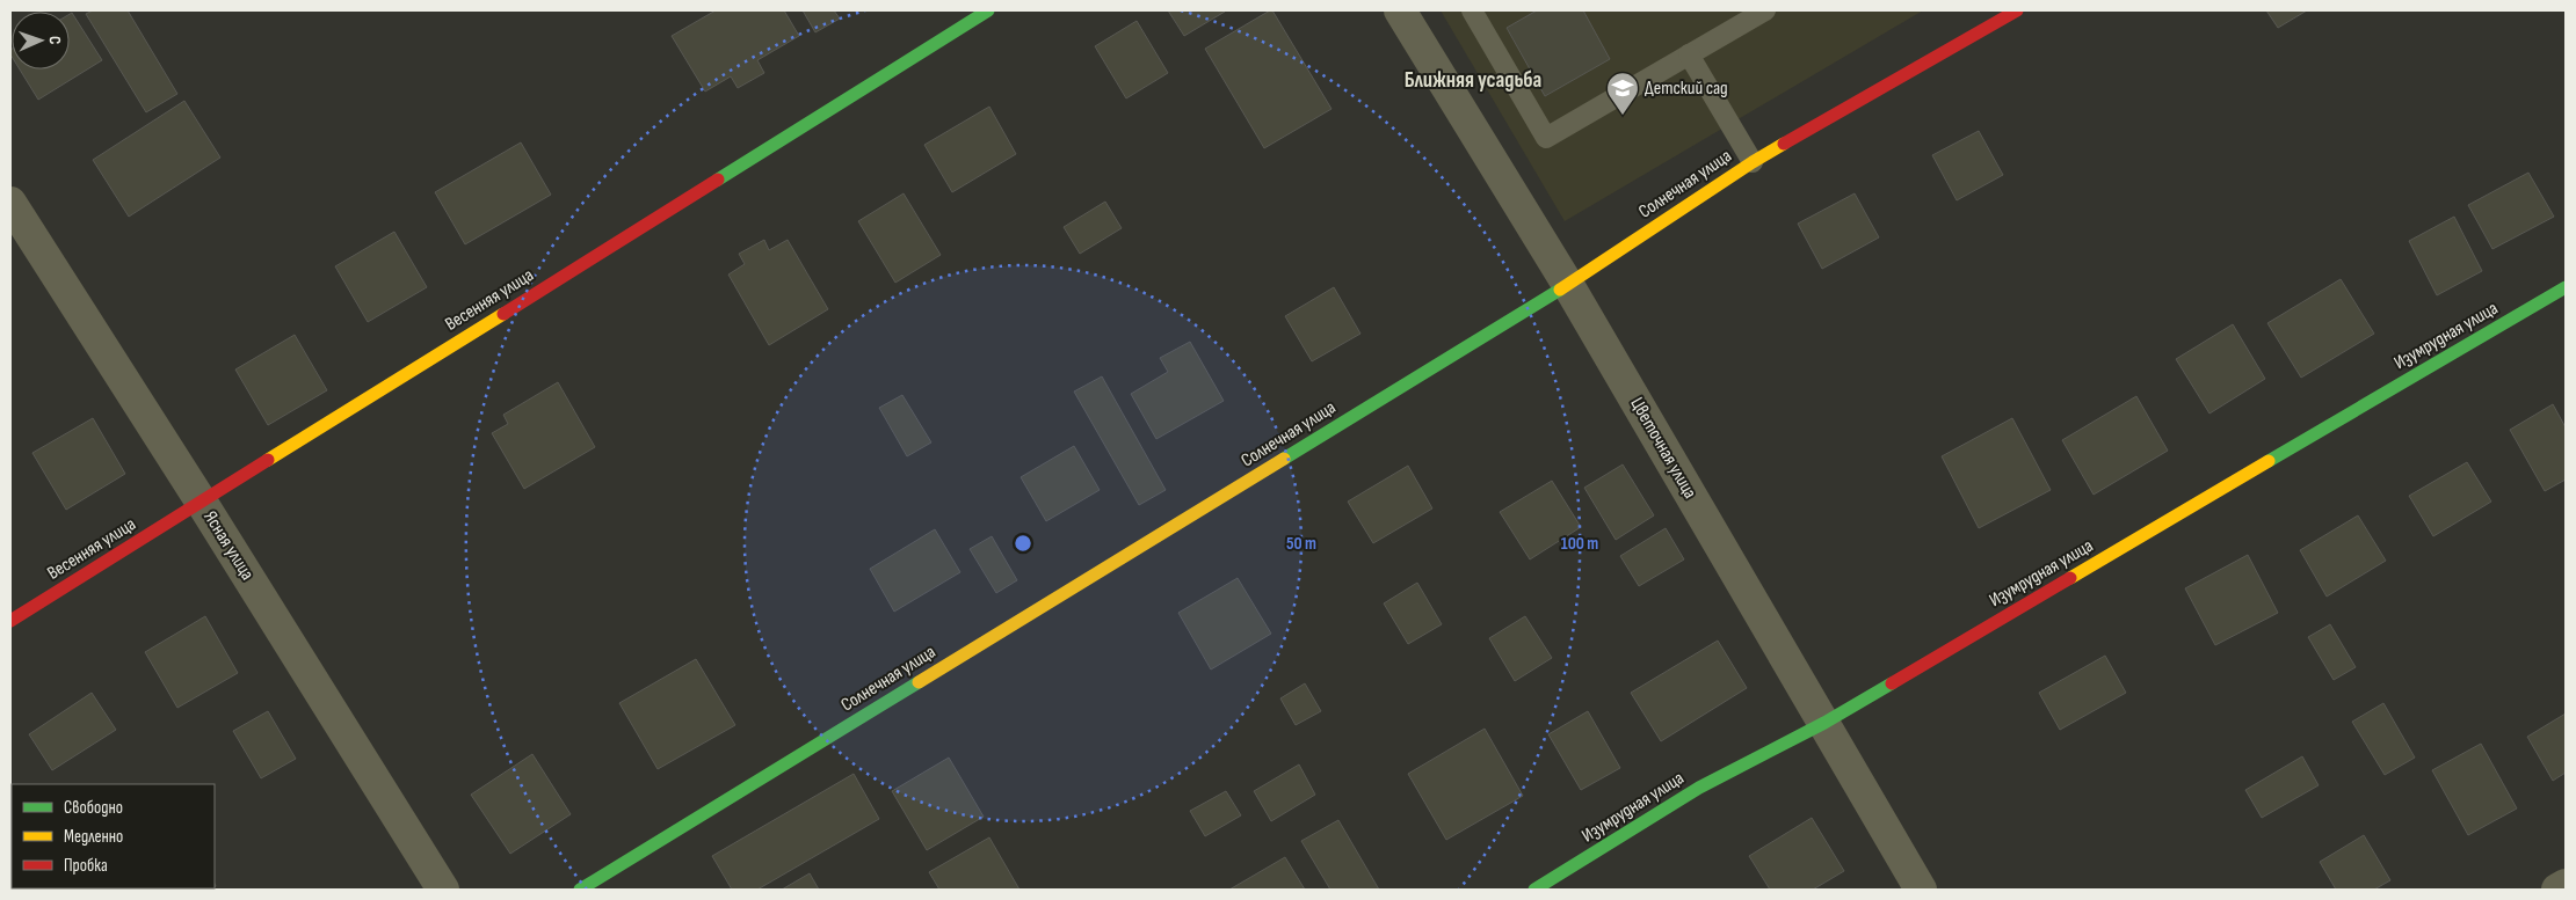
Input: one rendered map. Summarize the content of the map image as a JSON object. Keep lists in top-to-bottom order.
{
  "streets": {
    "street": [
      "Солнечная улица",
      "Весенняя улица",
      "Изумрудная улица",
      "Цветочная улица",
      "Ясная улица"
    ]
  },
  "crossings": [
    ["Солнечная улица", "Цветочная улица"],
    ["Весенняя улица", "Ясная улица"],
    ["Изумрудная улица", "Цветочная улица"]
  ],
  "districts": ["Ближняя усадьба"],
  "places": {
    "school or university": ["Детский сад"]
  },
  "legend": ["Свободно", "Медленно", "Пробка"],
  "north": "right",
  "rings": ["50 m", "100 m"]
}
